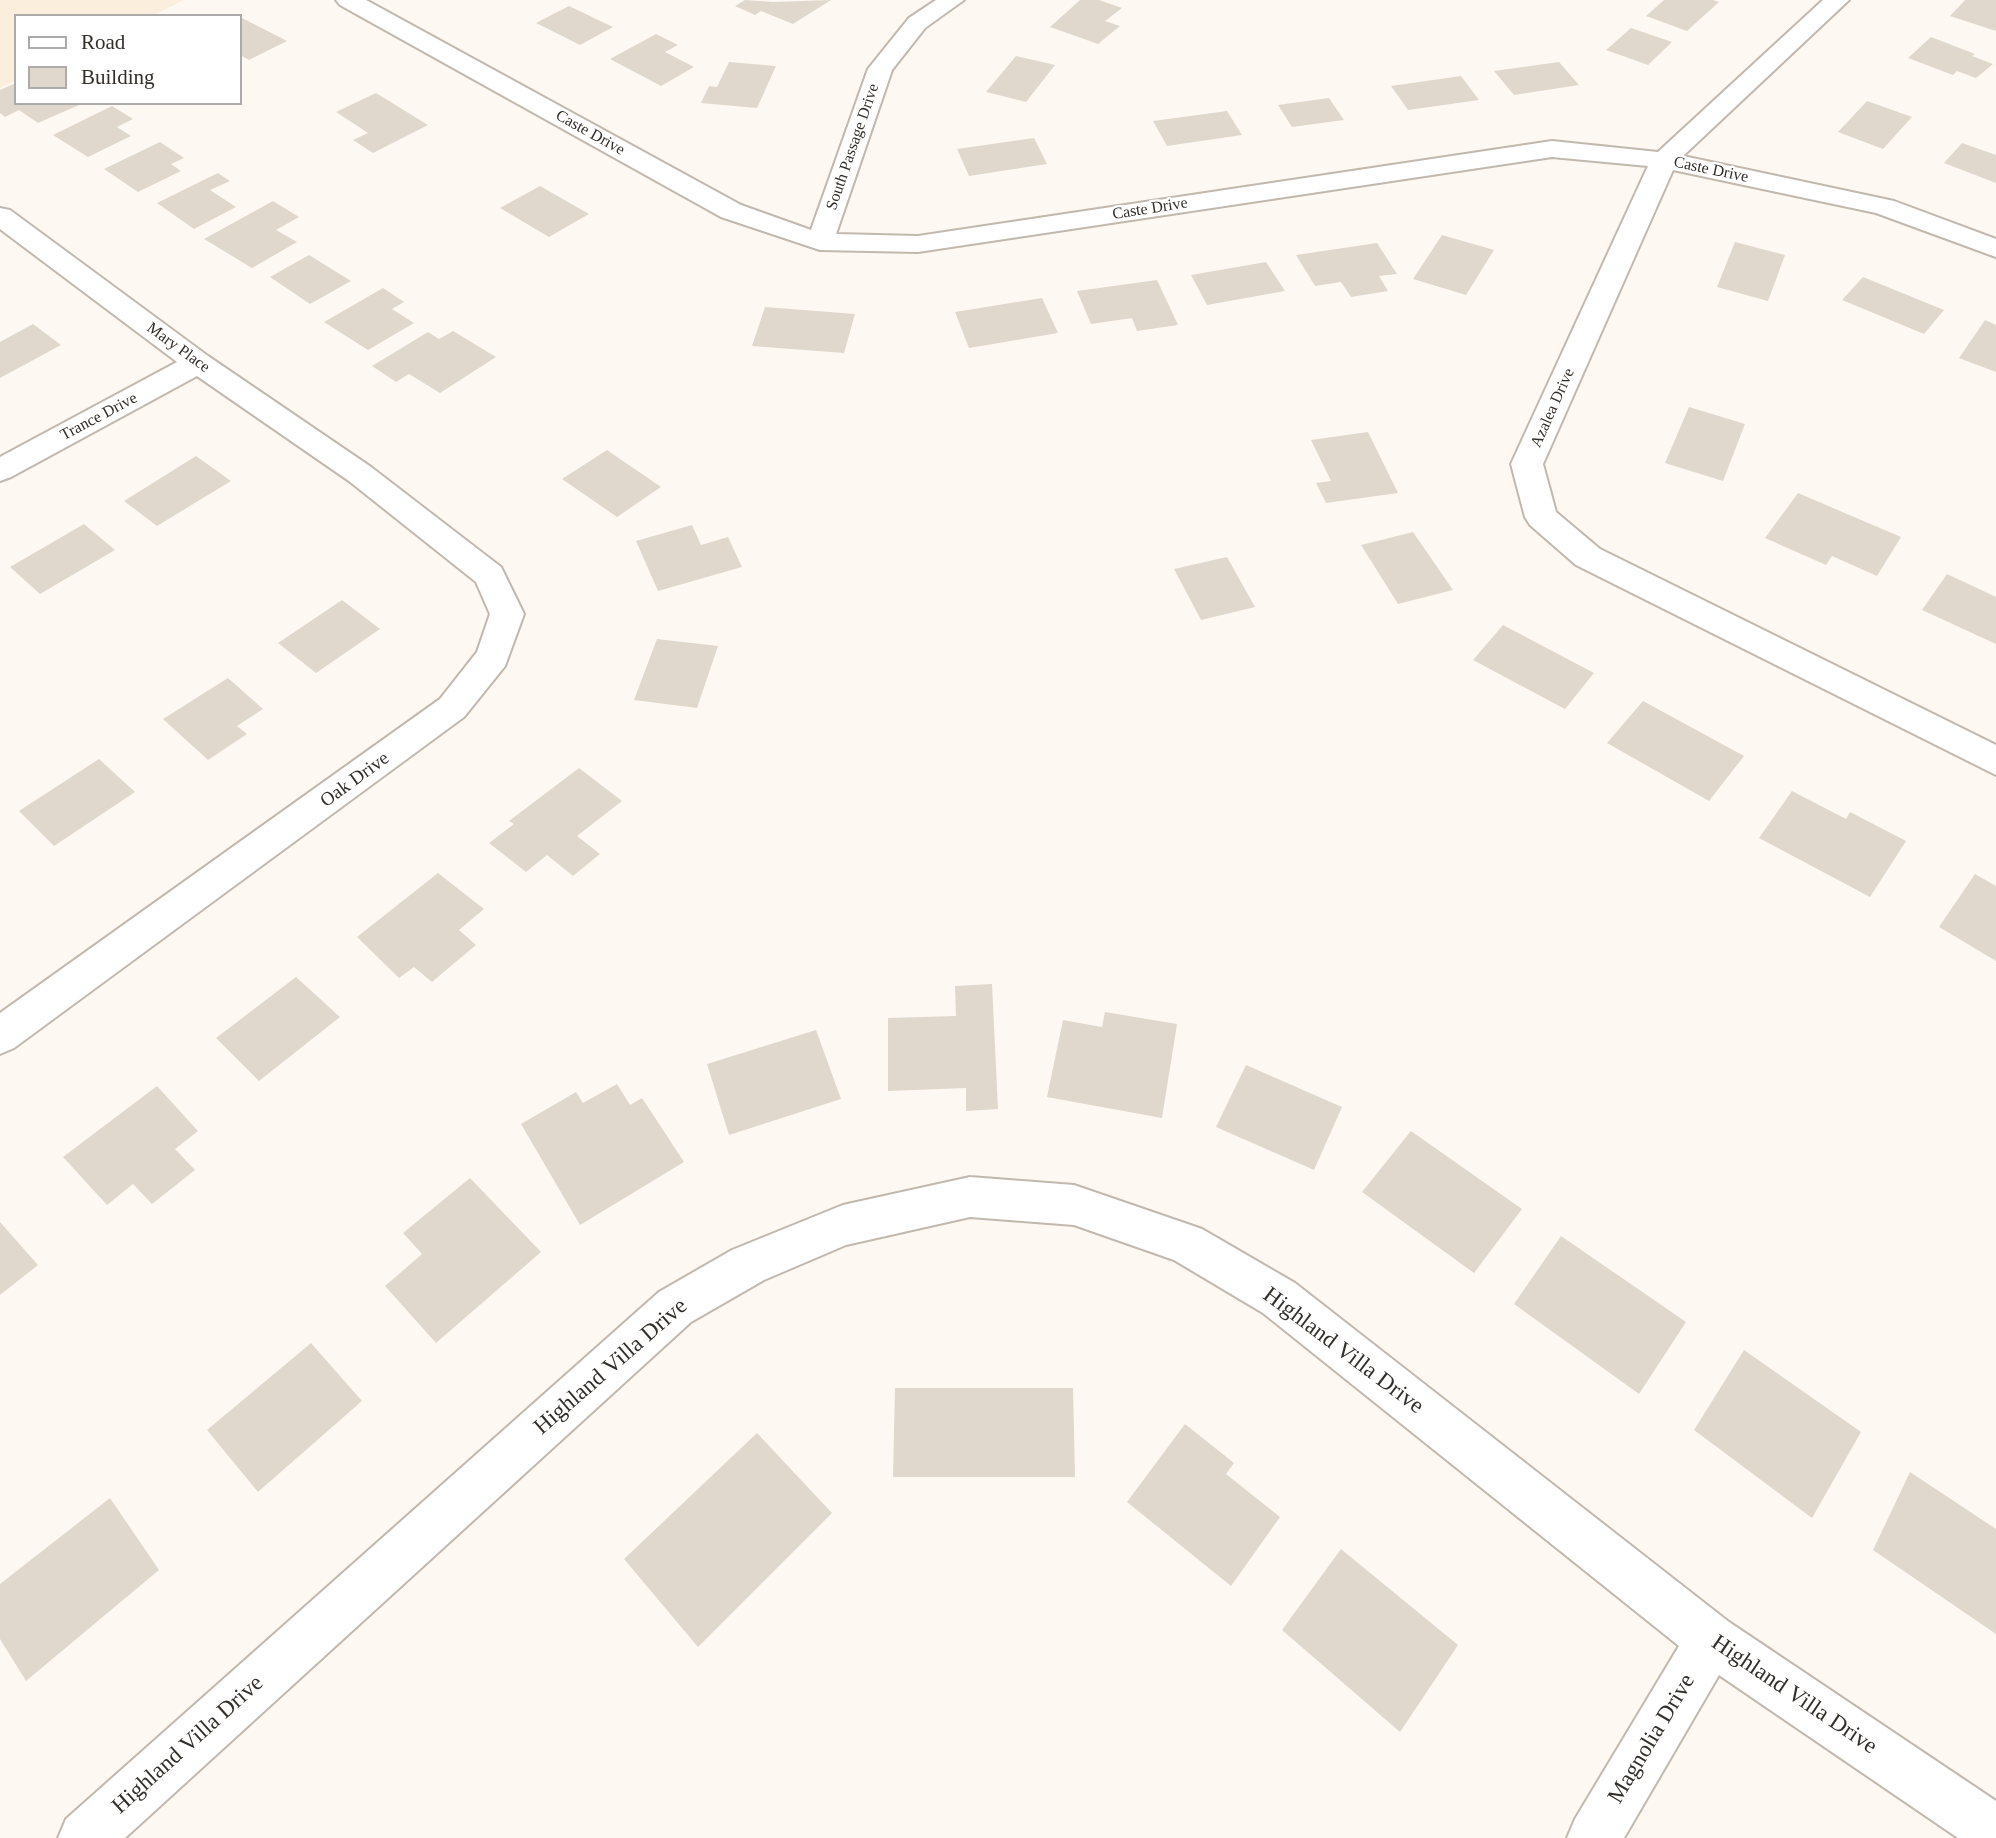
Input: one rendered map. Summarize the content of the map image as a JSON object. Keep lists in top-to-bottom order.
{
  "streets": {
    "street": [
      "Caste Drive",
      "South Passage Drive",
      "Mary Place",
      "Azalea Drive",
      "Trance Drive",
      "Oak Drive",
      "Highland Villa Drive",
      "Magnolia Drive"
    ]
  },
  "crossings": [
    ["Caste Drive", "South Passage Drive"],
    ["Caste Drive", "Azalea Drive"],
    ["Mary Place", "Trance Drive"],
    ["Mary Place", "Oak Drive"],
    ["Highland Villa Drive", "Magnolia Drive"]
  ],
  "legend": ["Road", "Building"]
}
